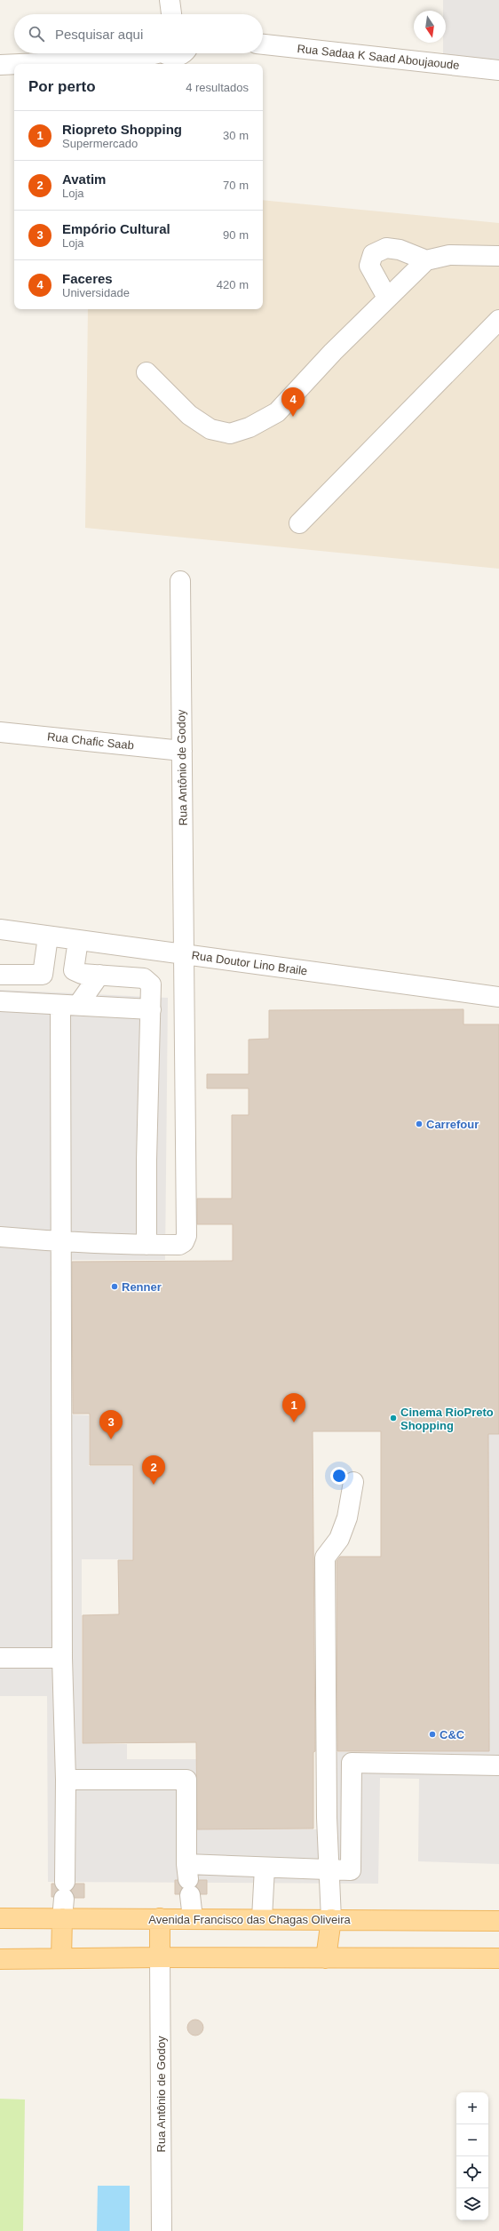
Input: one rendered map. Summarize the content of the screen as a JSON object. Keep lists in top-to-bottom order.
{
  "streets": {
    "main road": ["Avenida Francisco das Chagas Oliveira"],
    "street": [
      "Rua Sadaa K Saad Aboujaoude",
      "Rua Chafic Saab",
      "Rua Antônio de Godoy",
      "Rua Doutor Lino Braile"
    ]
  },
  "crossings": [
    ["Rua Chafic Saab", "Rua Antônio de Godoy"],
    ["Rua Antônio de Godoy", "Rua Doutor Lino Braile"]
  ],
  "places": [
    "Carrefour",
    "Renner",
    "Cinema RioPreto Shopping",
    "C&C"
  ],
  "north": "bottom",
  "page": {
    "search": "Pesquisar aqui",
    "heading": ["Por perto", "4 resultados"],
    "list": [
      {
        "mark": "1",
        "name": "Riopreto Shopping",
        "note": "Supermercado",
        "value": "30 m"
      },
      {
        "mark": "2",
        "name": "Avatim",
        "note": "Loja",
        "value": "70 m"
      },
      {
        "mark": "3",
        "name": "Empório Cultural",
        "note": "Loja",
        "value": "90 m"
      },
      {
        "mark": "4",
        "name": "Faceres",
        "note": "Universidade",
        "value": "420 m"
      }
    ],
    "pins": [
      "4",
      "1",
      "3",
      "2"
    ],
    "map_buttons": ["+", "−"]
  }
}
